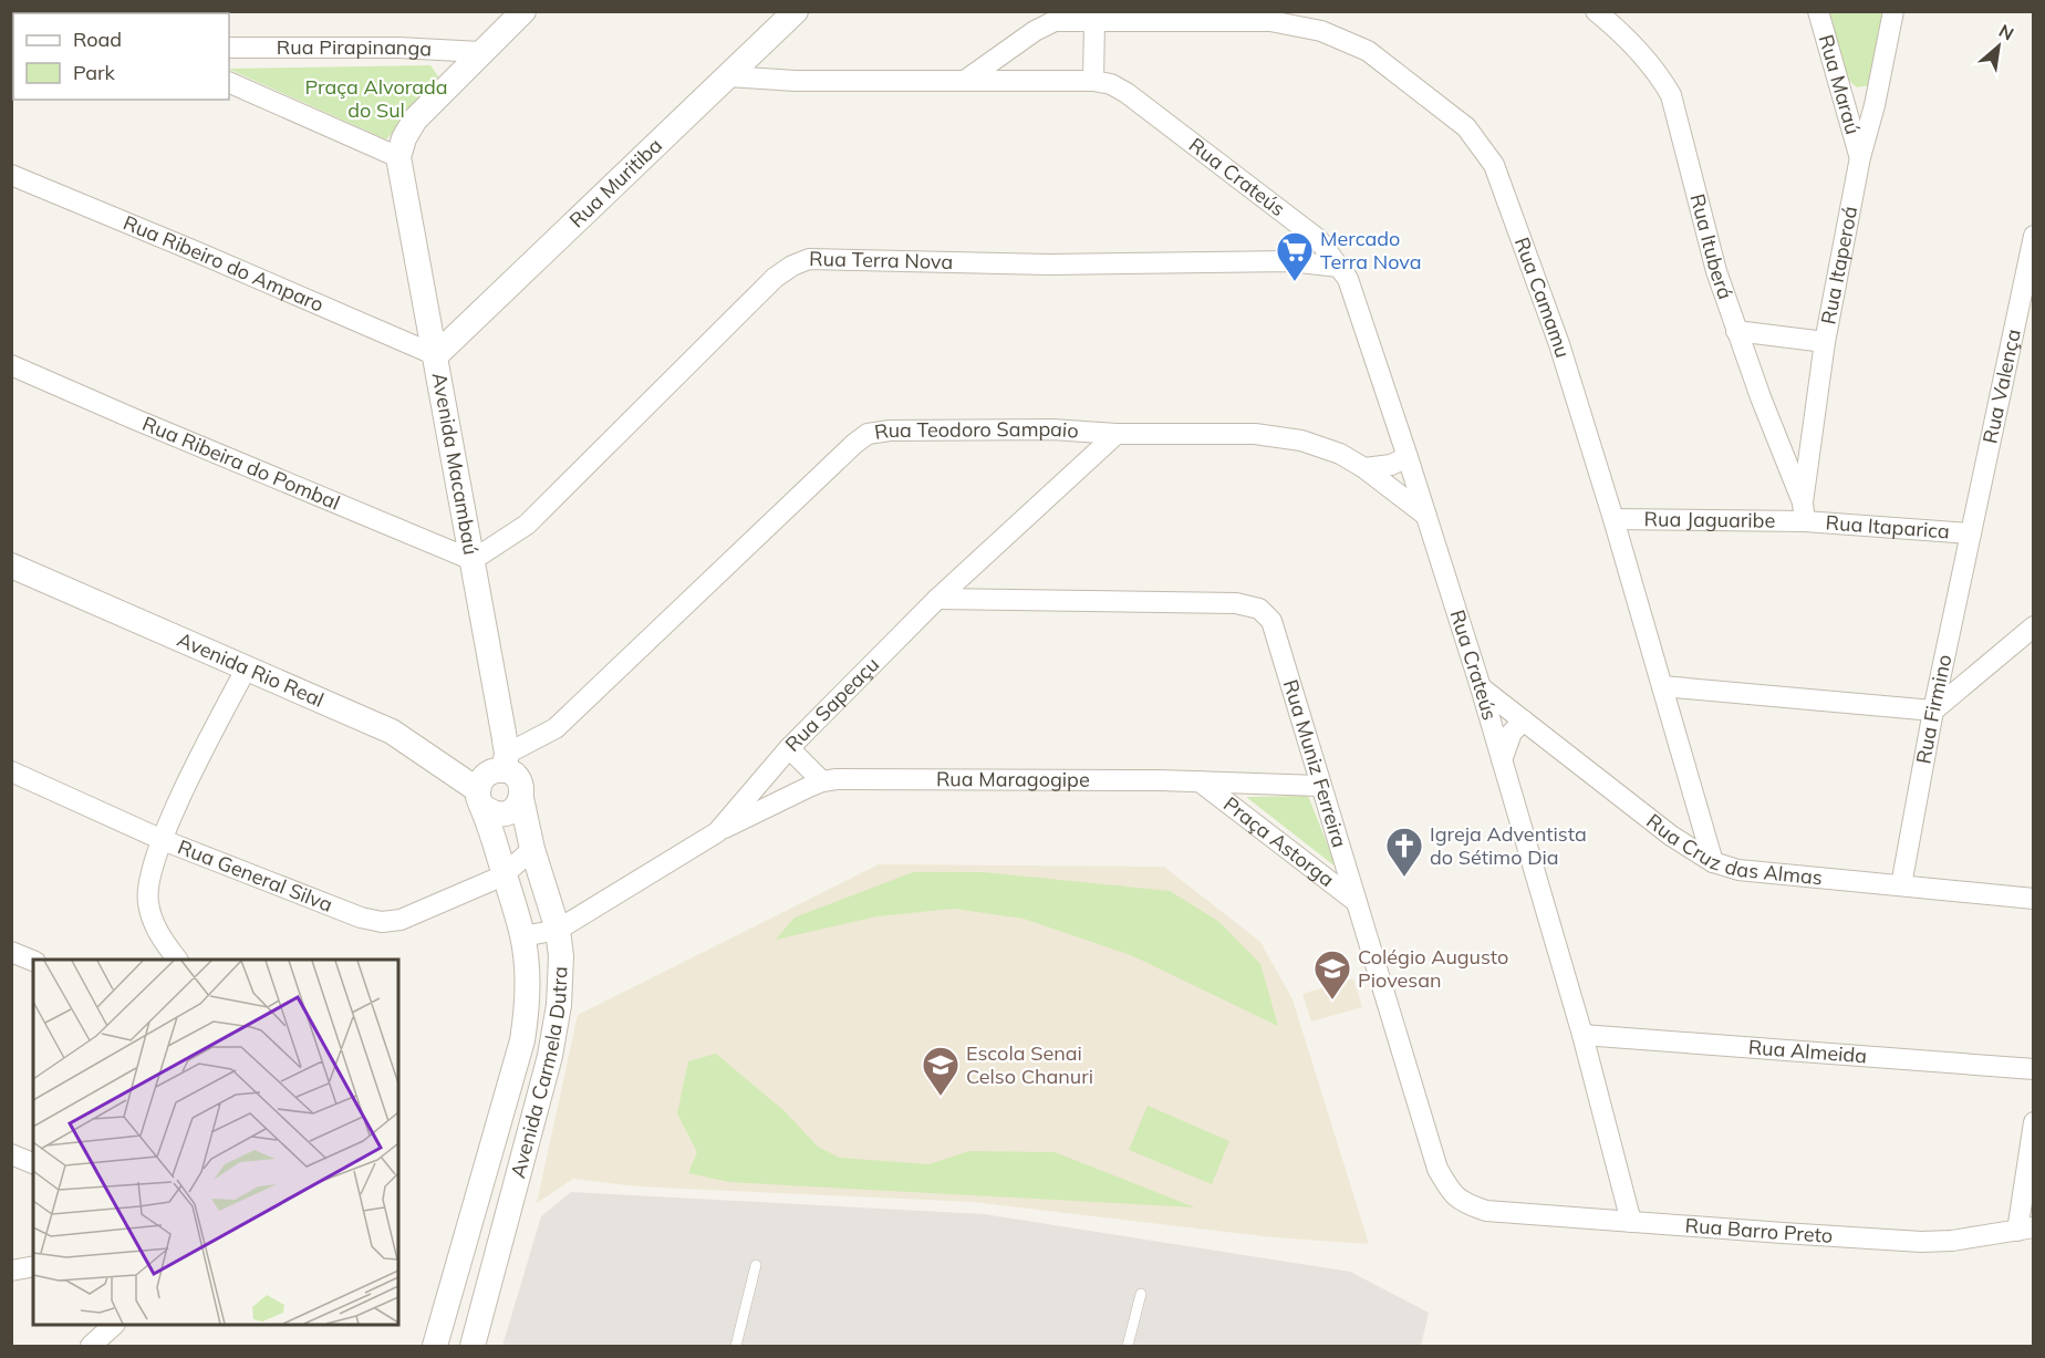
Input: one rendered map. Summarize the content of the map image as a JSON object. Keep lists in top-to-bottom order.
{
  "streets": {
    "street": [
      "Rua Pirapinanga",
      "Rua Maraú",
      "Rua Crateús",
      "Rua Muritiba",
      "Rua Ituberá",
      "Rua Terra Nova",
      "Rua Ribeiro do Amparo",
      "Rua Itaperoá",
      "Rua Camamu",
      "Rua Valença",
      "Rua Teodoro Sampaio",
      "Rua Ribeira do Pombal",
      "Avenida Macambaú",
      "Rua Jaguaribe",
      "Rua Itaparica",
      "Avenida Rio Real",
      "Rua Sapeaçu",
      "Rua Firmino",
      "Rua Muniz Ferreira",
      "Rua Maragogipe",
      "Praça Astorga",
      "Rua Cruz das Almas",
      "Rua General Silva",
      "Rua Almeida",
      "Avenida Carmela Dutra",
      "Rua Barro Preto"
    ]
  },
  "crossings": [
    ["Rua Maraú", "Rua Itaperoá"],
    ["Rua Crateús", "Rua Muritiba"],
    ["Rua Crateús", "Rua Terra Nova"],
    ["Rua Crateús", "Rua Camamu"],
    ["Rua Crateús", "Rua Teodoro Sampaio"],
    ["Rua Crateús", "Rua Cruz das Almas"],
    ["Rua Crateús", "Rua Almeida"],
    ["Rua Crateús", "Rua Barro Preto"],
    ["Rua Muritiba", "Rua Ribeiro do Amparo"],
    ["Rua Muritiba", "Avenida Macambaú"],
    ["Rua Ituberá", "Rua Itaperoá"],
    ["Rua Ituberá", "Rua Jaguaribe"],
    ["Rua Ituberá", "Rua Itaparica"],
    ["Rua Terra Nova", "Rua Ribeira do Pombal"],
    ["Rua Terra Nova", "Avenida Macambaú"],
    ["Rua Ribeiro do Amparo", "Avenida Macambaú"],
    ["Rua Itaperoá", "Rua Jaguaribe"],
    ["Rua Itaperoá", "Rua Itaparica"],
    ["Rua Camamu", "Rua Jaguaribe"],
    ["Rua Camamu", "Rua Cruz das Almas"],
    ["Rua Valença", "Rua Itaparica"],
    ["Rua Valença", "Rua Firmino"],
    ["Rua Teodoro Sampaio", "Avenida Macambaú"],
    ["Rua Teodoro Sampaio", "Avenida Rio Real"],
    ["Rua Teodoro Sampaio", "Rua Sapeaçu"],
    ["Rua Teodoro Sampaio", "Avenida Carmela Dutra"],
    ["Rua Ribeira do Pombal", "Avenida Macambaú"],
    ["Avenida Macambaú", "Avenida Rio Real"],
    ["Avenida Macambaú", "Avenida Carmela Dutra"],
    ["Rua Jaguaribe", "Rua Itaparica"],
    ["Rua Itaparica", "Rua Firmino"],
    ["Avenida Rio Real", "Avenida Carmela Dutra"],
    ["Rua Sapeaçu", "Rua Muniz Ferreira"],
    ["Rua Sapeaçu", "Rua Maragogipe"],
    ["Rua Sapeaçu", "Avenida Carmela Dutra"],
    ["Rua Firmino", "Rua Cruz das Almas"],
    ["Rua Muniz Ferreira", "Rua Maragogipe"],
    ["Rua Muniz Ferreira", "Praça Astorga"],
    ["Rua Muniz Ferreira", "Rua Barro Preto"],
    ["Rua Maragogipe", "Praça Astorga"],
    ["Rua General Silva", "Avenida Carmela Dutra"]
  ],
  "parks": ["Praça Alvorada do Sul"],
  "places": {
    "supermarket": ["Mercado Terra Nova"],
    "church": ["Igreja Adventista do Sétimo Dia"],
    "school or university": ["Colégio Augusto Piovesan", "Escola Senai Celso Chanuri"]
  },
  "legend": ["Road", "Park"],
  "north": "top right"
}
